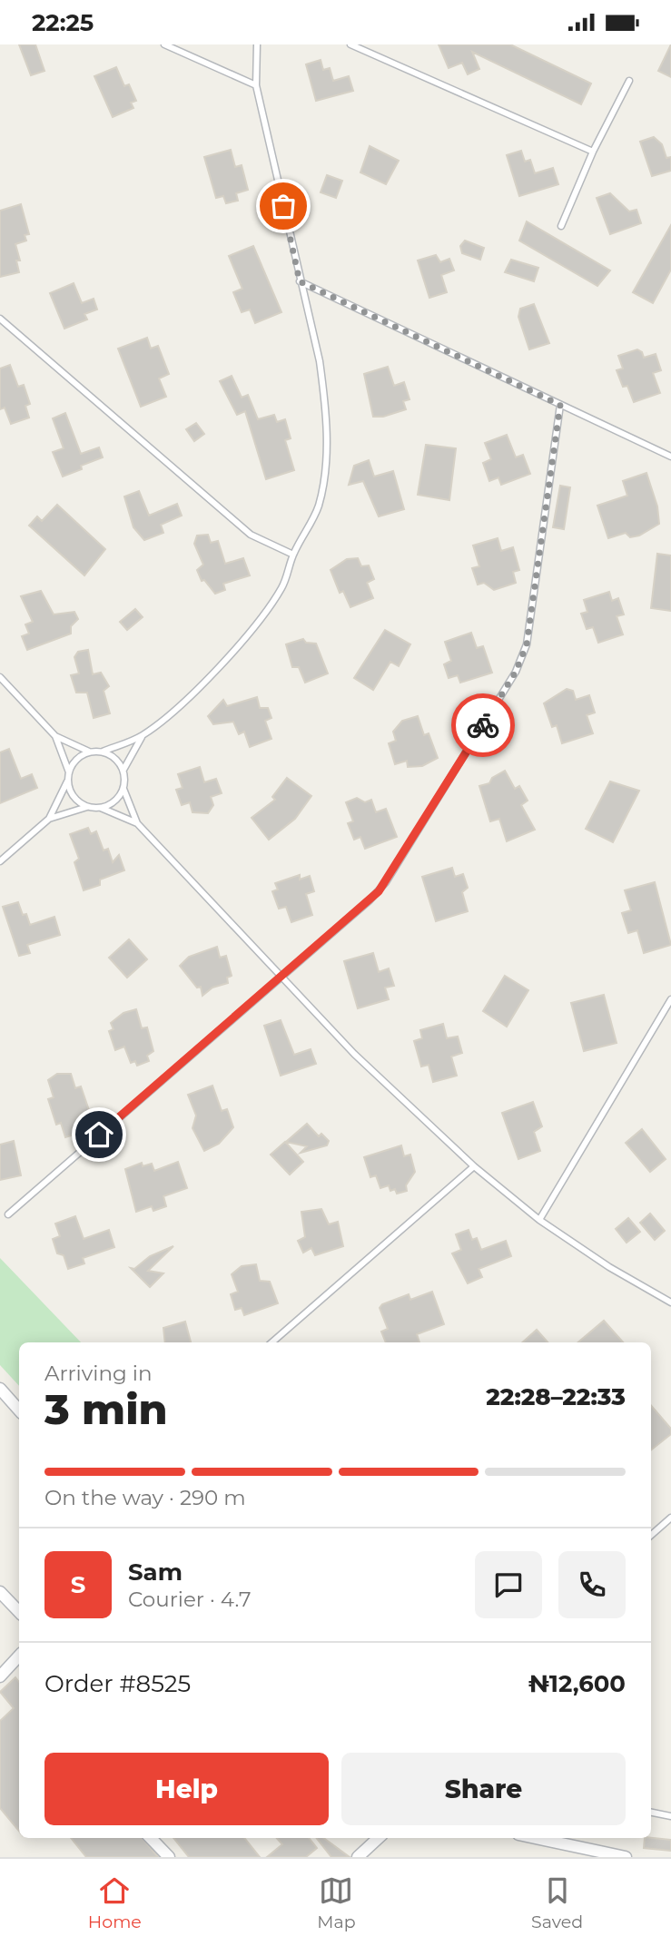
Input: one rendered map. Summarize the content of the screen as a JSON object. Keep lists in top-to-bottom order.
{
  "page": {
    "status": "22:25",
    "heading": ["3 min", "Arriving in", "22:28–22:33"],
    "panel": [
      "Sam",
      "Courier · 4.7",
      "Order #8525",
      "₦12,600"
    ],
    "bar": "On the way · 290 m",
    "round": "S",
    "buttons": ["Help", "Share"],
    "tabs": ["Home", "Map", "Saved"]
  }
}
